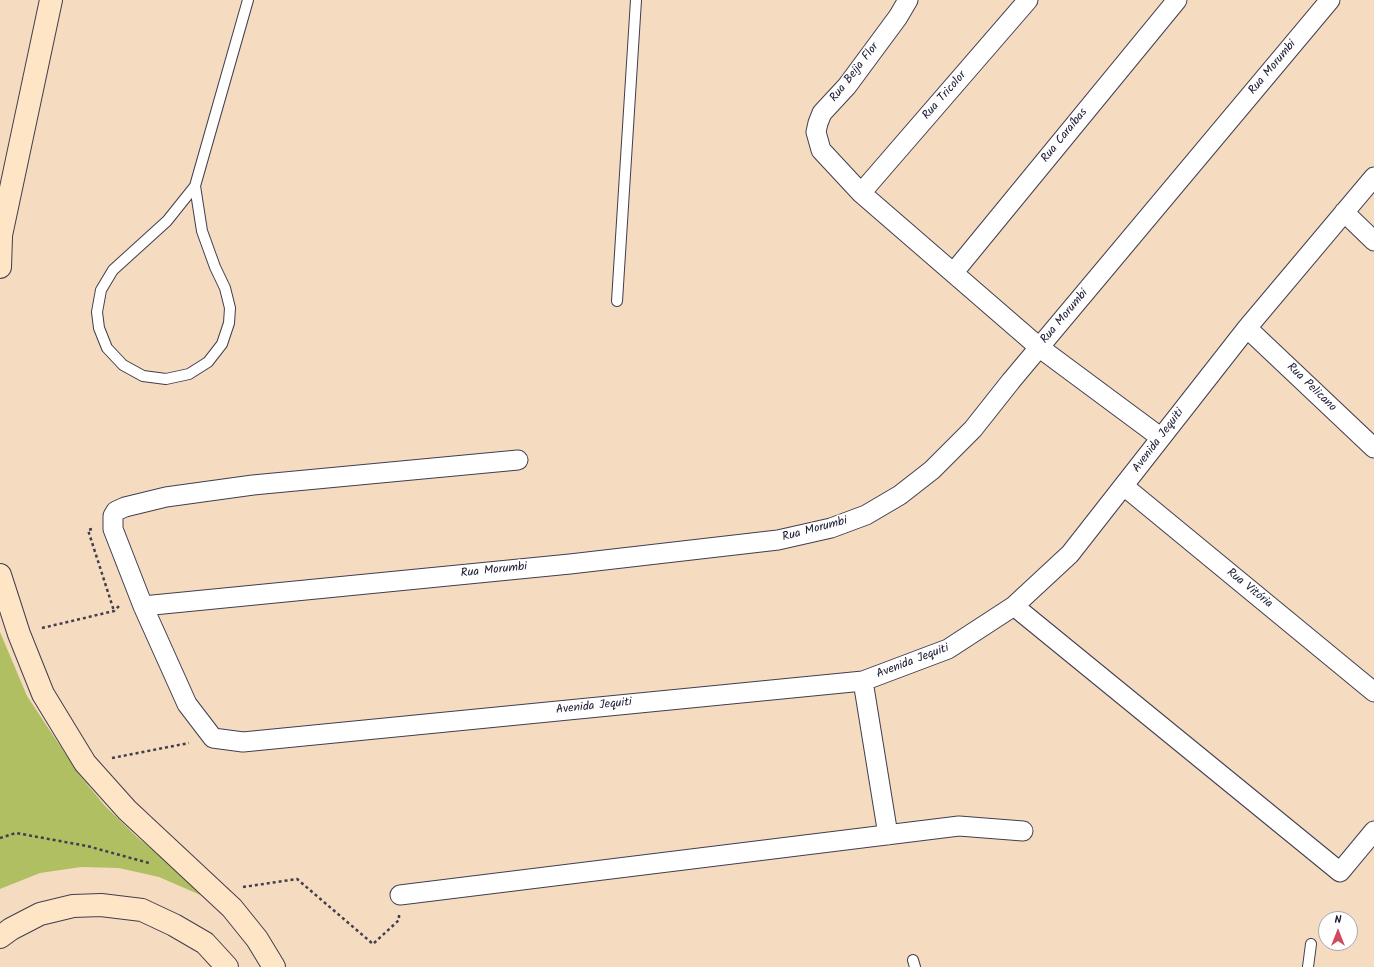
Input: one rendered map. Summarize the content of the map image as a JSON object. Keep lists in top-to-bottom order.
{
  "streets": {
    "street": [
      "Rua Morumbi",
      "Rua Beija Flor",
      "Rua Tricolor",
      "Rua Caraíbas",
      "Rua Pelicano",
      "Avenida Jequiti",
      "Rua Vitória"
    ]
  },
  "crossings": [
    ["Rua Beija Flor", "Rua Tricolor"],
    ["Rua Pelicano", "Avenida Jequiti"],
    ["Avenida Jequiti", "Rua Vitória"]
  ],
  "north": "top"
}
